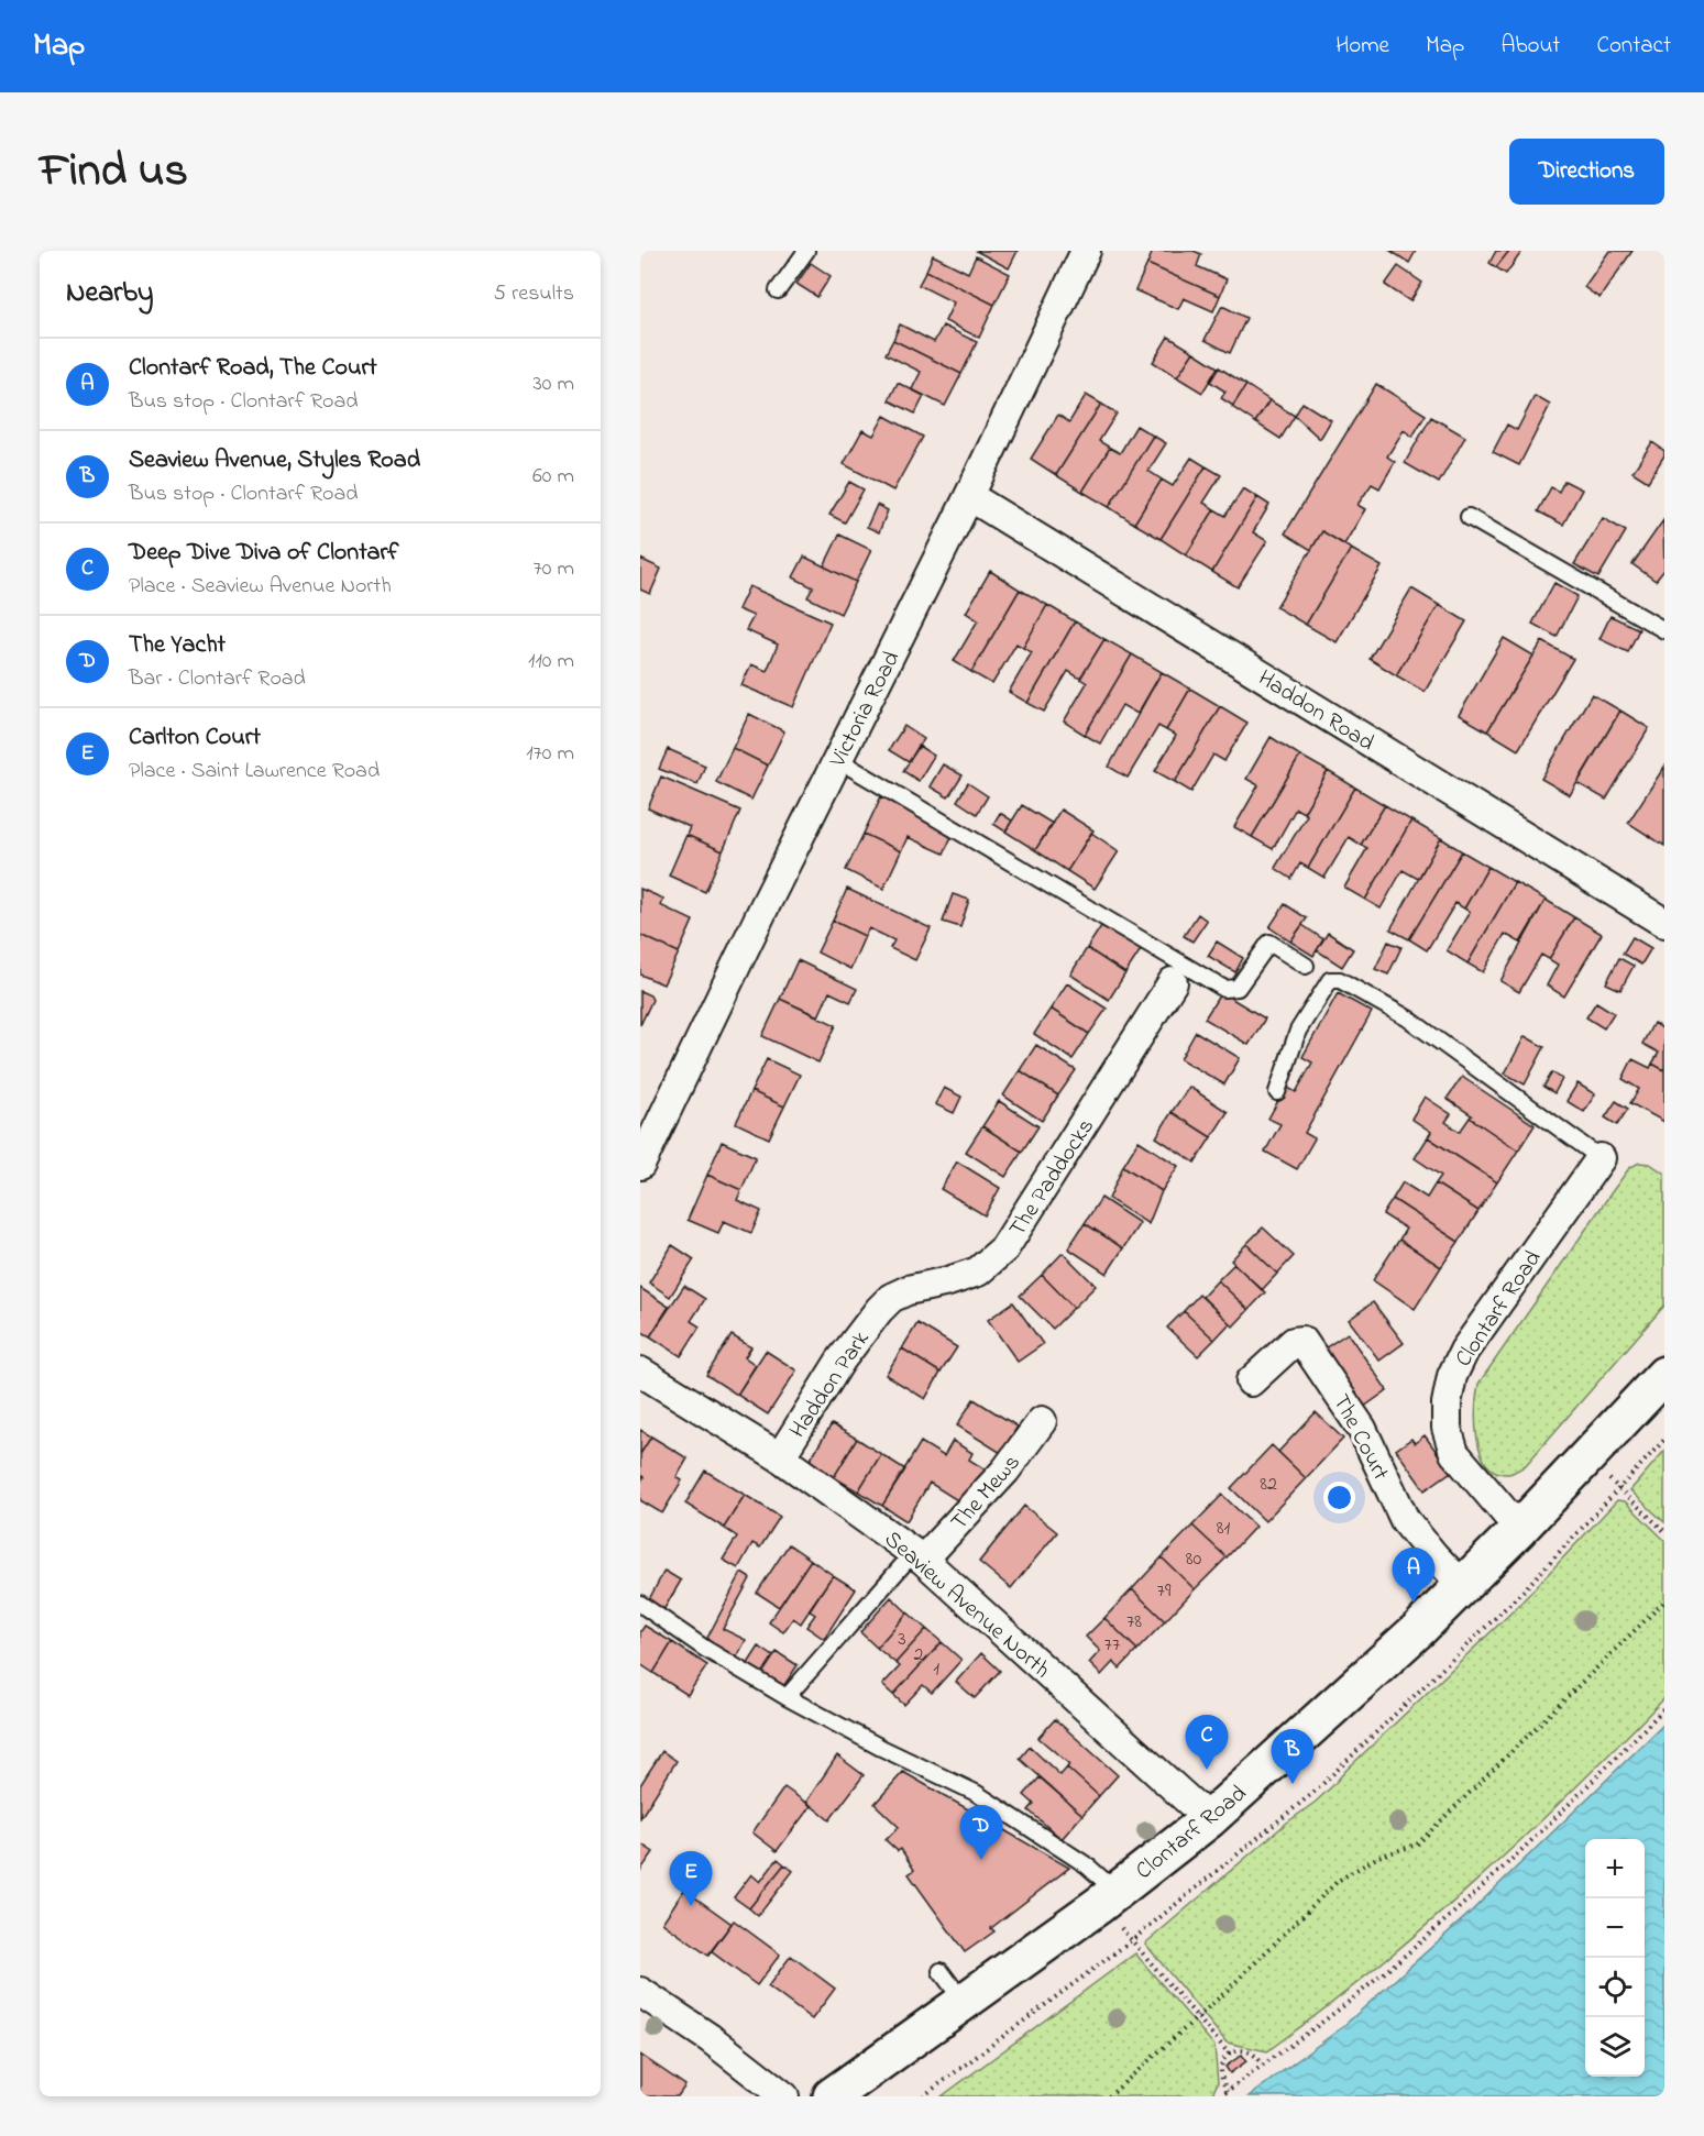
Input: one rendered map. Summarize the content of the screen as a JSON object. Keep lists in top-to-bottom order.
{
  "streets": {
    "main road": ["Clontarf Road"],
    "street": [
      "Victoria Road",
      "Haddon Road",
      "The Paddocks",
      "Haddon Park",
      "The Court",
      "The Mews",
      "Seaview Avenue North"
    ]
  },
  "crossings": [
    ["Victoria Road", "Haddon Road"],
    ["The Paddocks", "Haddon Park"],
    ["Clontarf Road", "The Court"],
    ["Clontarf Road", "Seaview Avenue North"],
    ["Haddon Park", "Seaview Avenue North"],
    ["The Mews", "Seaview Avenue North"]
  ],
  "house_numbers": [
    "82",
    "81",
    "80",
    "79",
    "78",
    "3",
    "77",
    "2",
    "1"
  ],
  "page": {
    "header": "Map",
    "nav": [
      "Home",
      "Map",
      "About",
      "Contact"
    ],
    "title": "Find us",
    "buttons": "Directions",
    "heading": ["Nearby", "5 results"],
    "list": [
      {
        "mark": "A",
        "name": "Clontarf Road, The Court",
        "note": "Bus stop · Clontarf Road",
        "value": "30 m"
      },
      {
        "mark": "B",
        "name": "Seaview Avenue, Styles Road",
        "note": "Bus stop · Clontarf Road",
        "value": "60 m"
      },
      {
        "mark": "C",
        "name": "Deep Dive Diva of Clontarf",
        "note": "Place · Seaview Avenue North",
        "value": "70 m"
      },
      {
        "mark": "D",
        "name": "The Yacht",
        "note": "Bar · Clontarf Road",
        "value": "110 m"
      },
      {
        "mark": "E",
        "name": "Carlton Court",
        "note": "Place · Saint Lawrence Road",
        "value": "170 m"
      }
    ],
    "pins": [
      "A",
      "C",
      "B",
      "D",
      "E"
    ],
    "map_buttons": ["+", "−"]
  }
}
